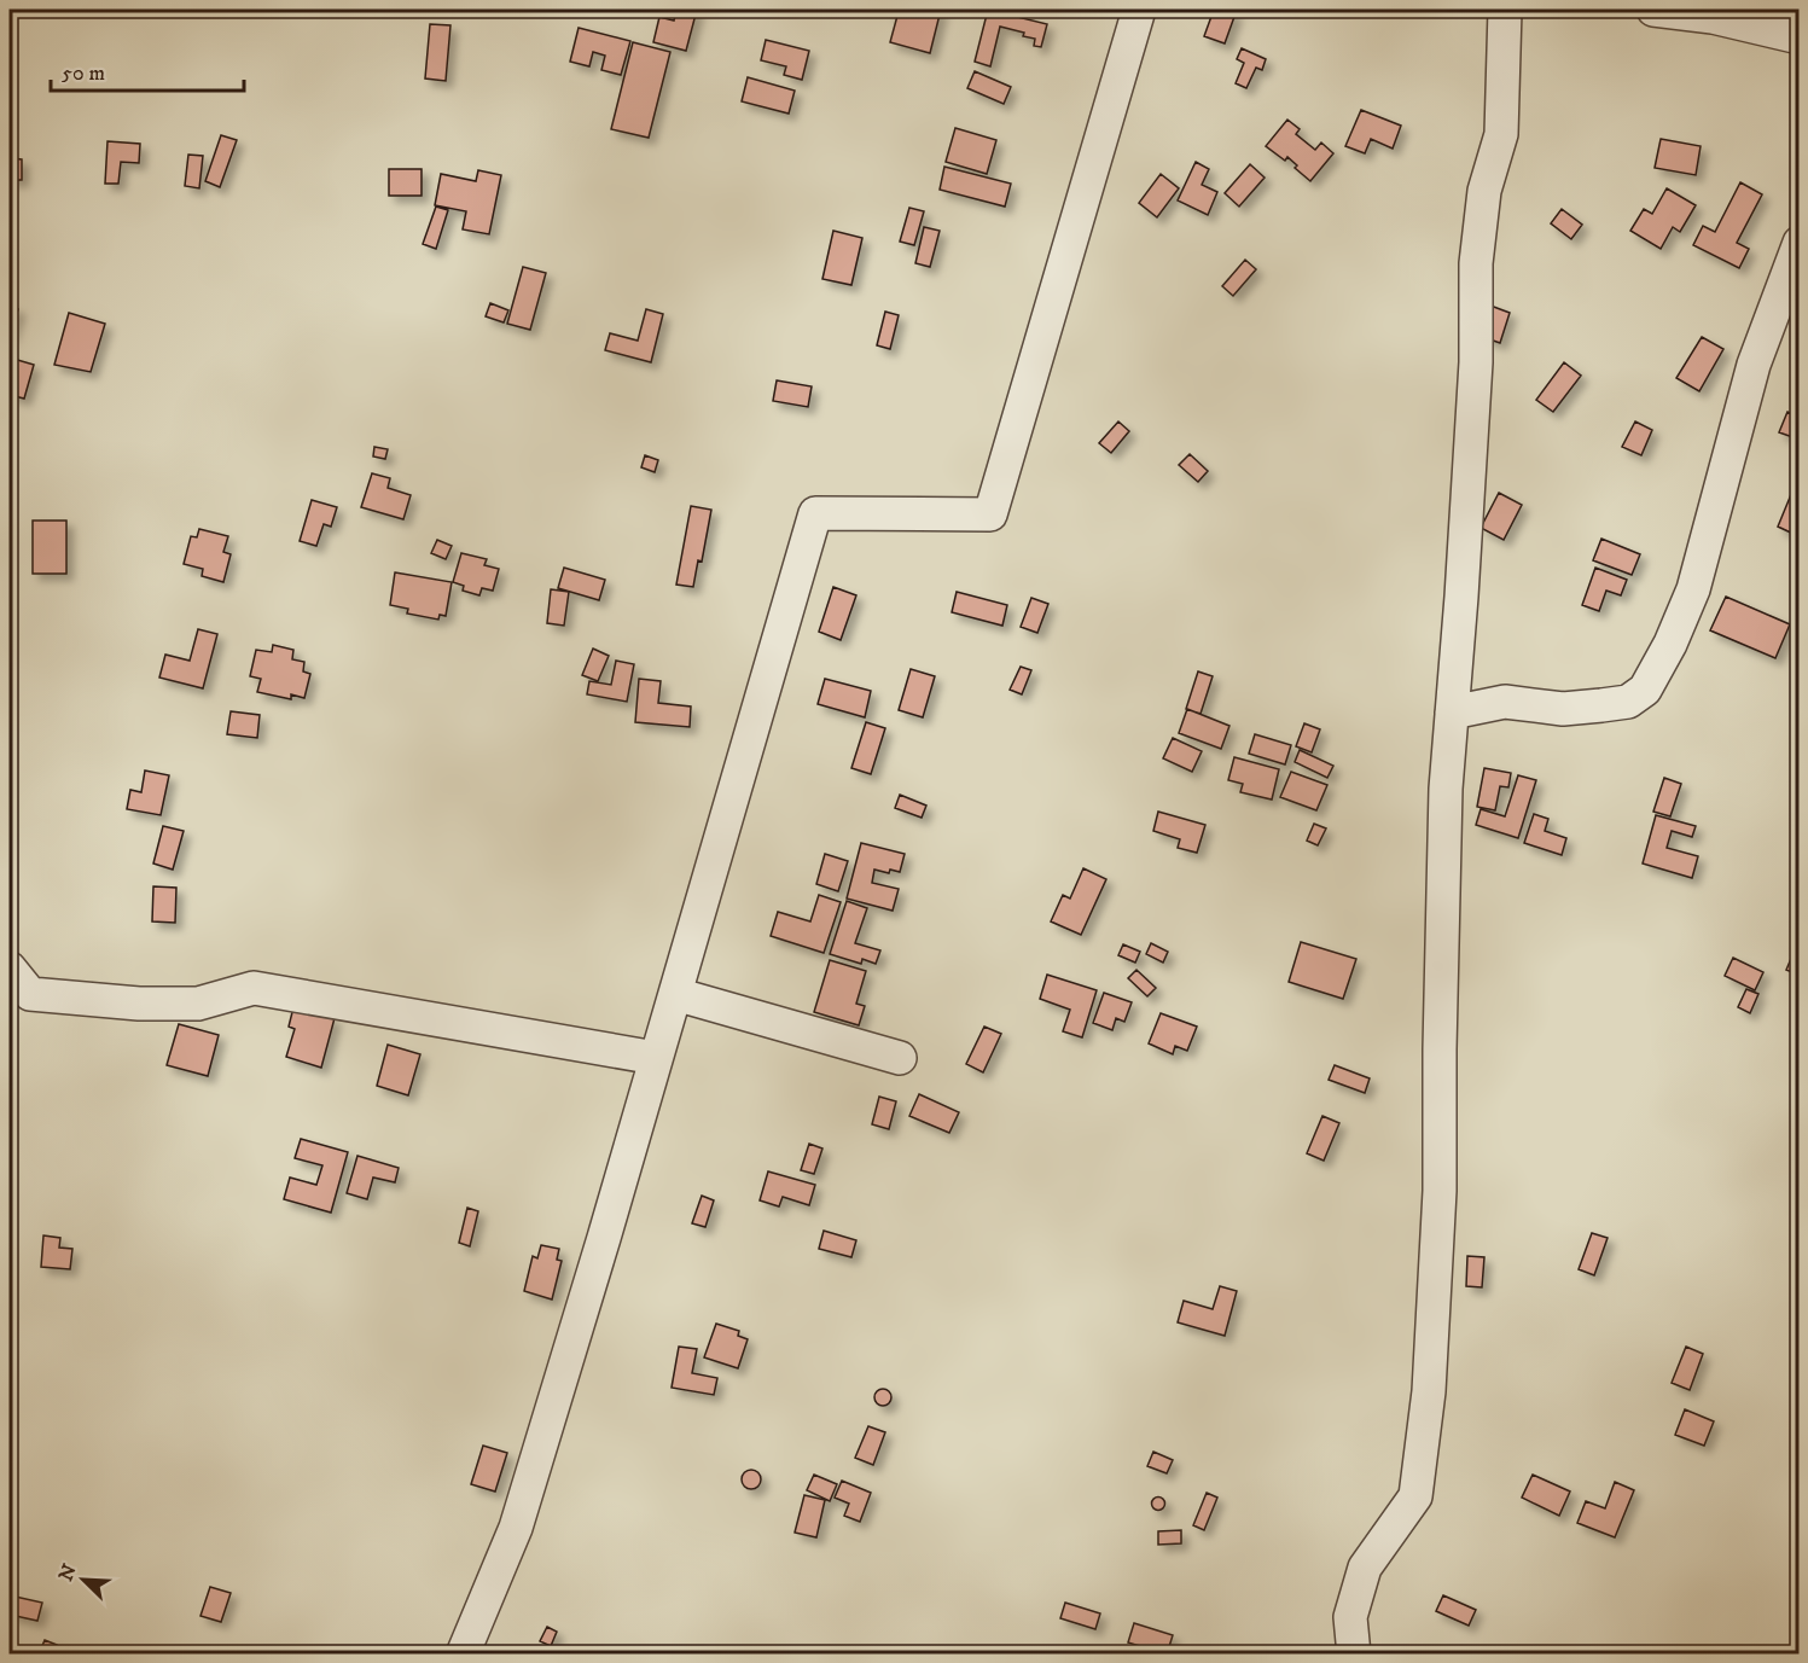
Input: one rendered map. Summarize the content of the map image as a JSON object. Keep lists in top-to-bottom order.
{
  "scale_bar": "50 m",
  "north": "top left"
}
